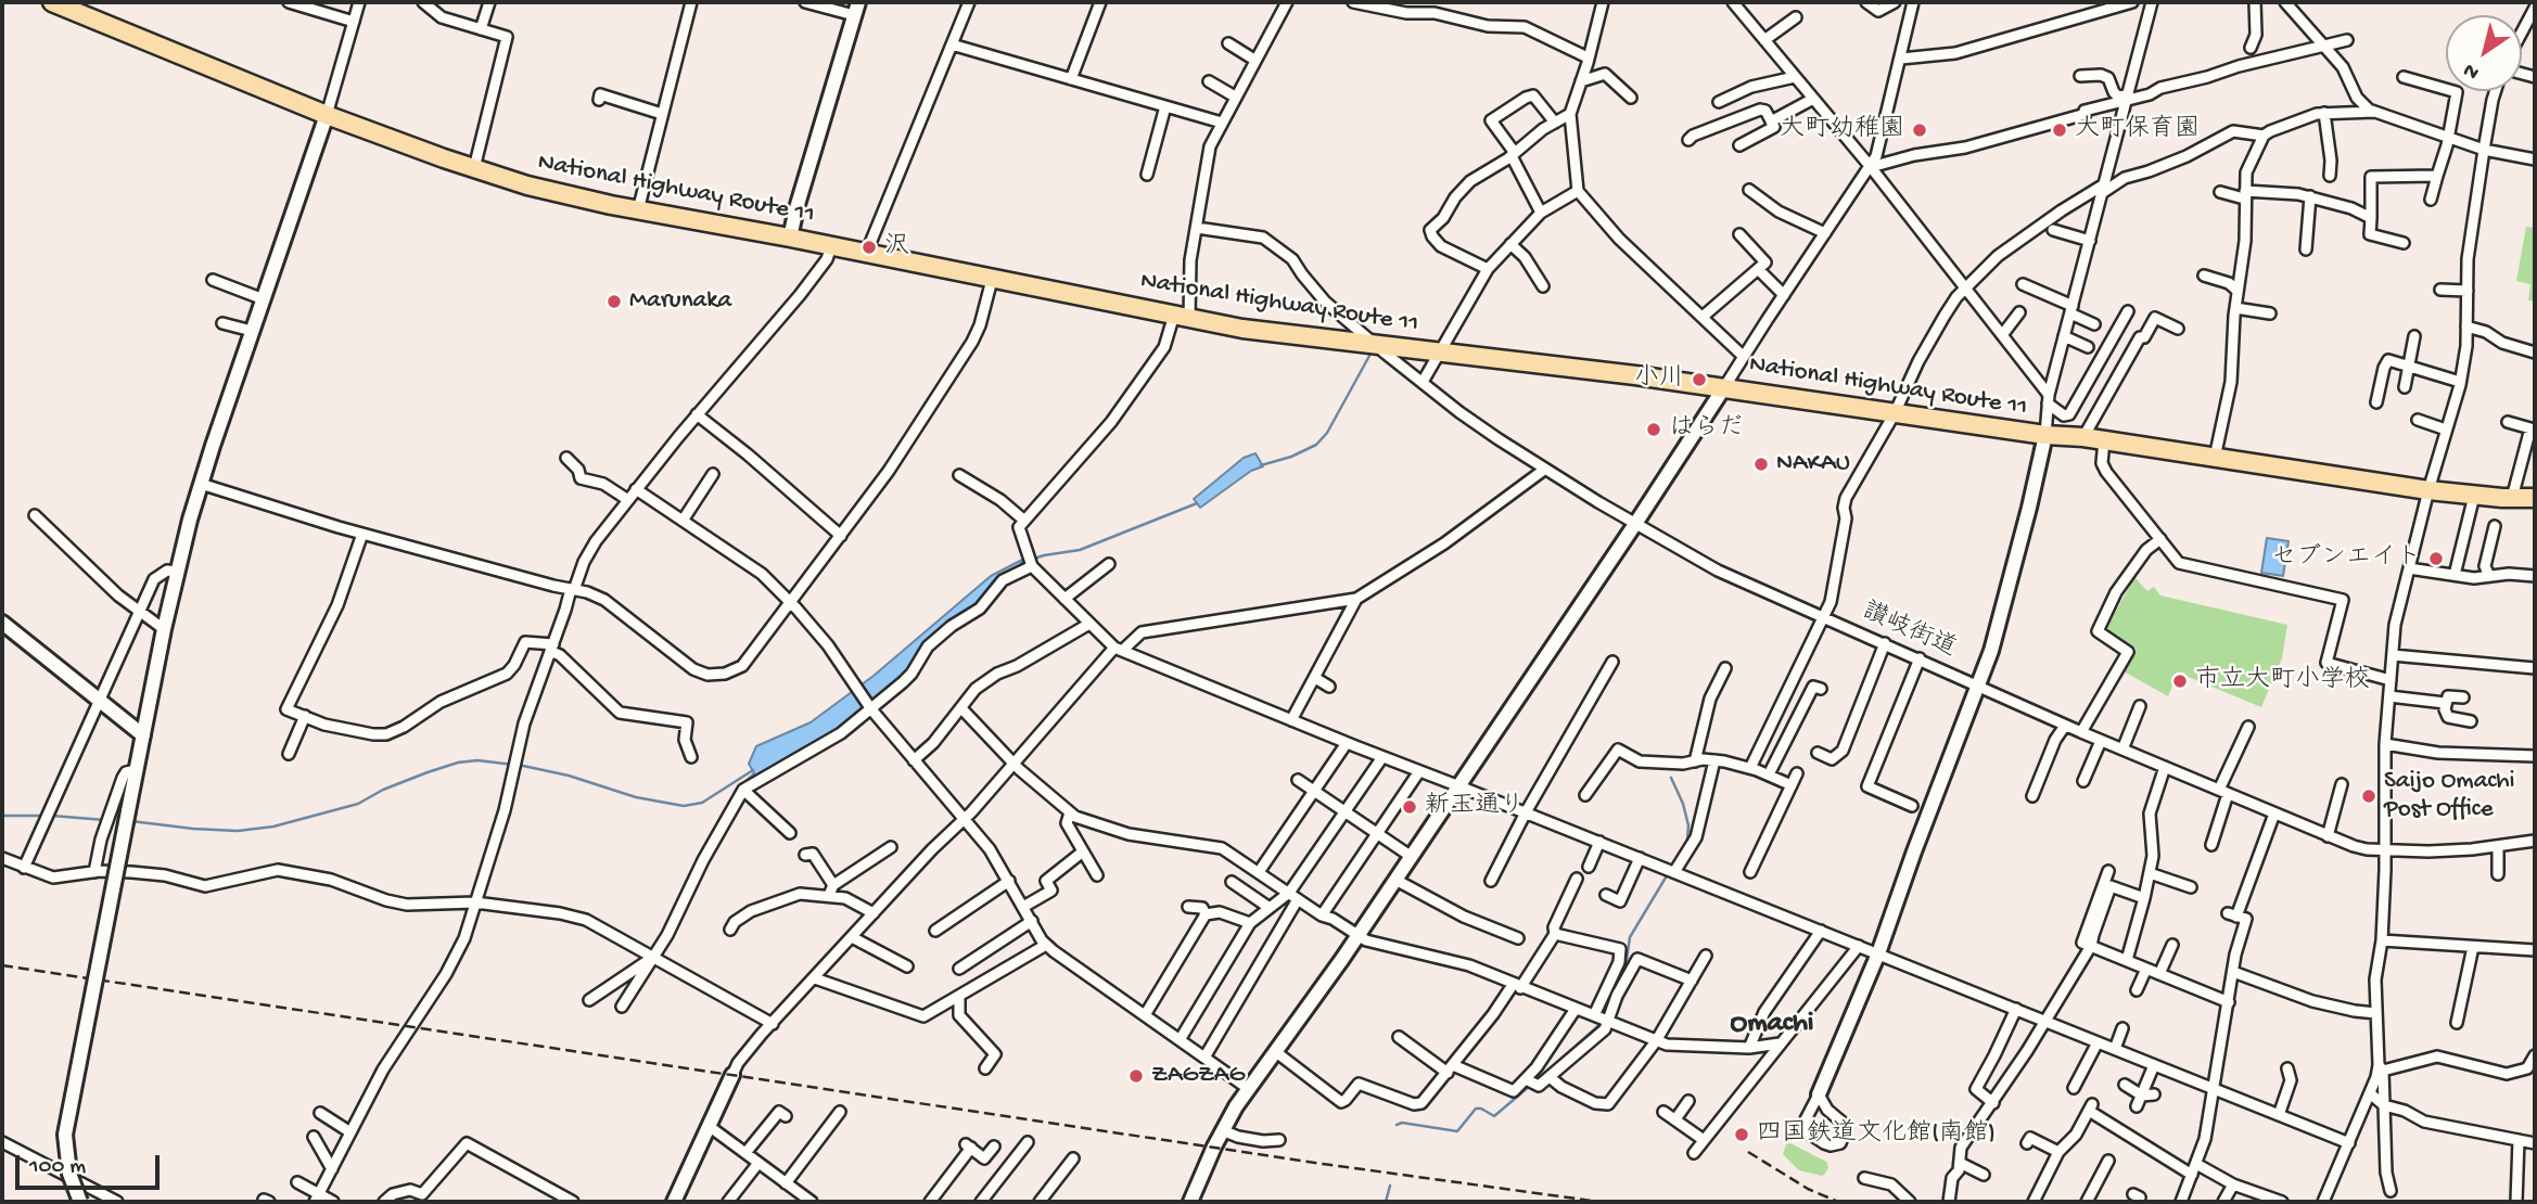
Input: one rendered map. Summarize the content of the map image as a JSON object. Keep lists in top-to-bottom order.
{
  "streets": {
    "highway": ["National Highway Route 11"],
    "street": ["讃岐街道"]
  },
  "crossings": [
    ["National Highway Route 11", "讃岐街道"]
  ],
  "districts": ["Omachi"],
  "places": [
    "大町幼稚園",
    "大町保育園",
    "沢",
    "Marunaka",
    "小川",
    "はらだ",
    "NAKAU",
    "セブンエイト",
    "市立大町小学校",
    "Saijo Omachi Post Office",
    "新玉通り",
    "ZAGZAG",
    "四国鉄道文化館(南館)"
  ],
  "scale_bar": "100 m",
  "north": "bottom left"
}
